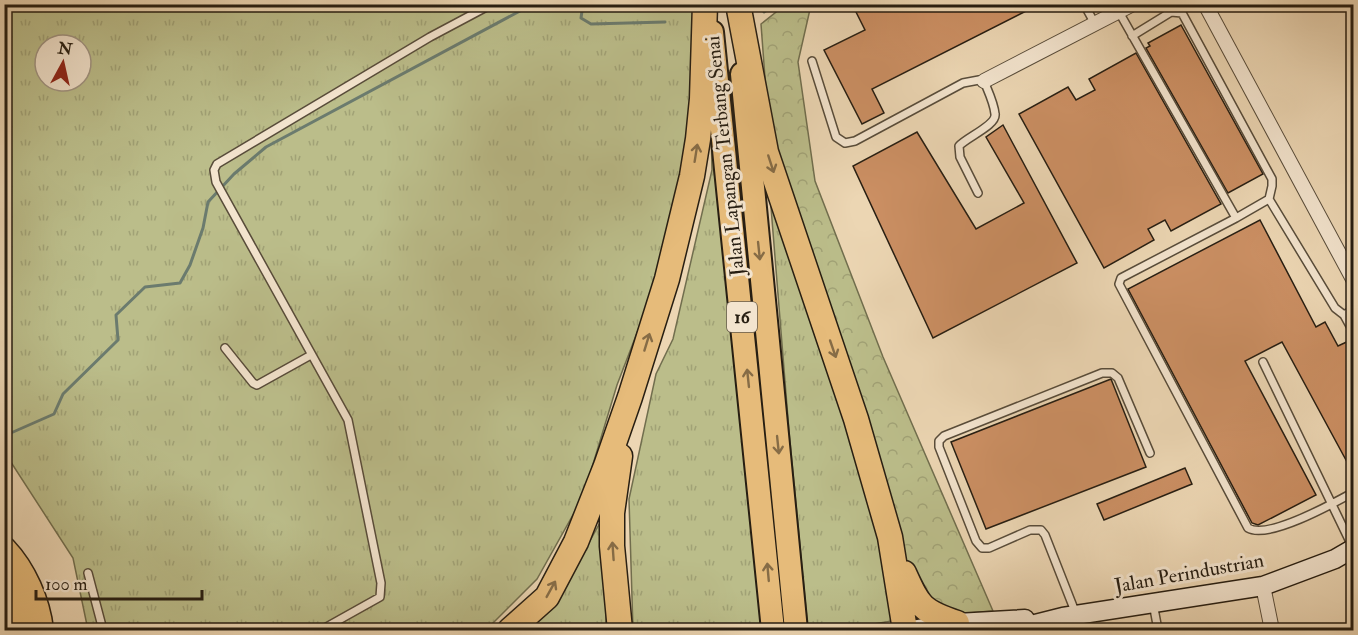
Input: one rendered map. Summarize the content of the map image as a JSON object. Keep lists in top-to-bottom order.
{
  "streets": {
    "highway": ["Jalan Lapangan Terbang Senai", "16"],
    "main road": ["Jalan Perindustrian"]
  },
  "scale_bar": "100 m",
  "north": "top"
}
